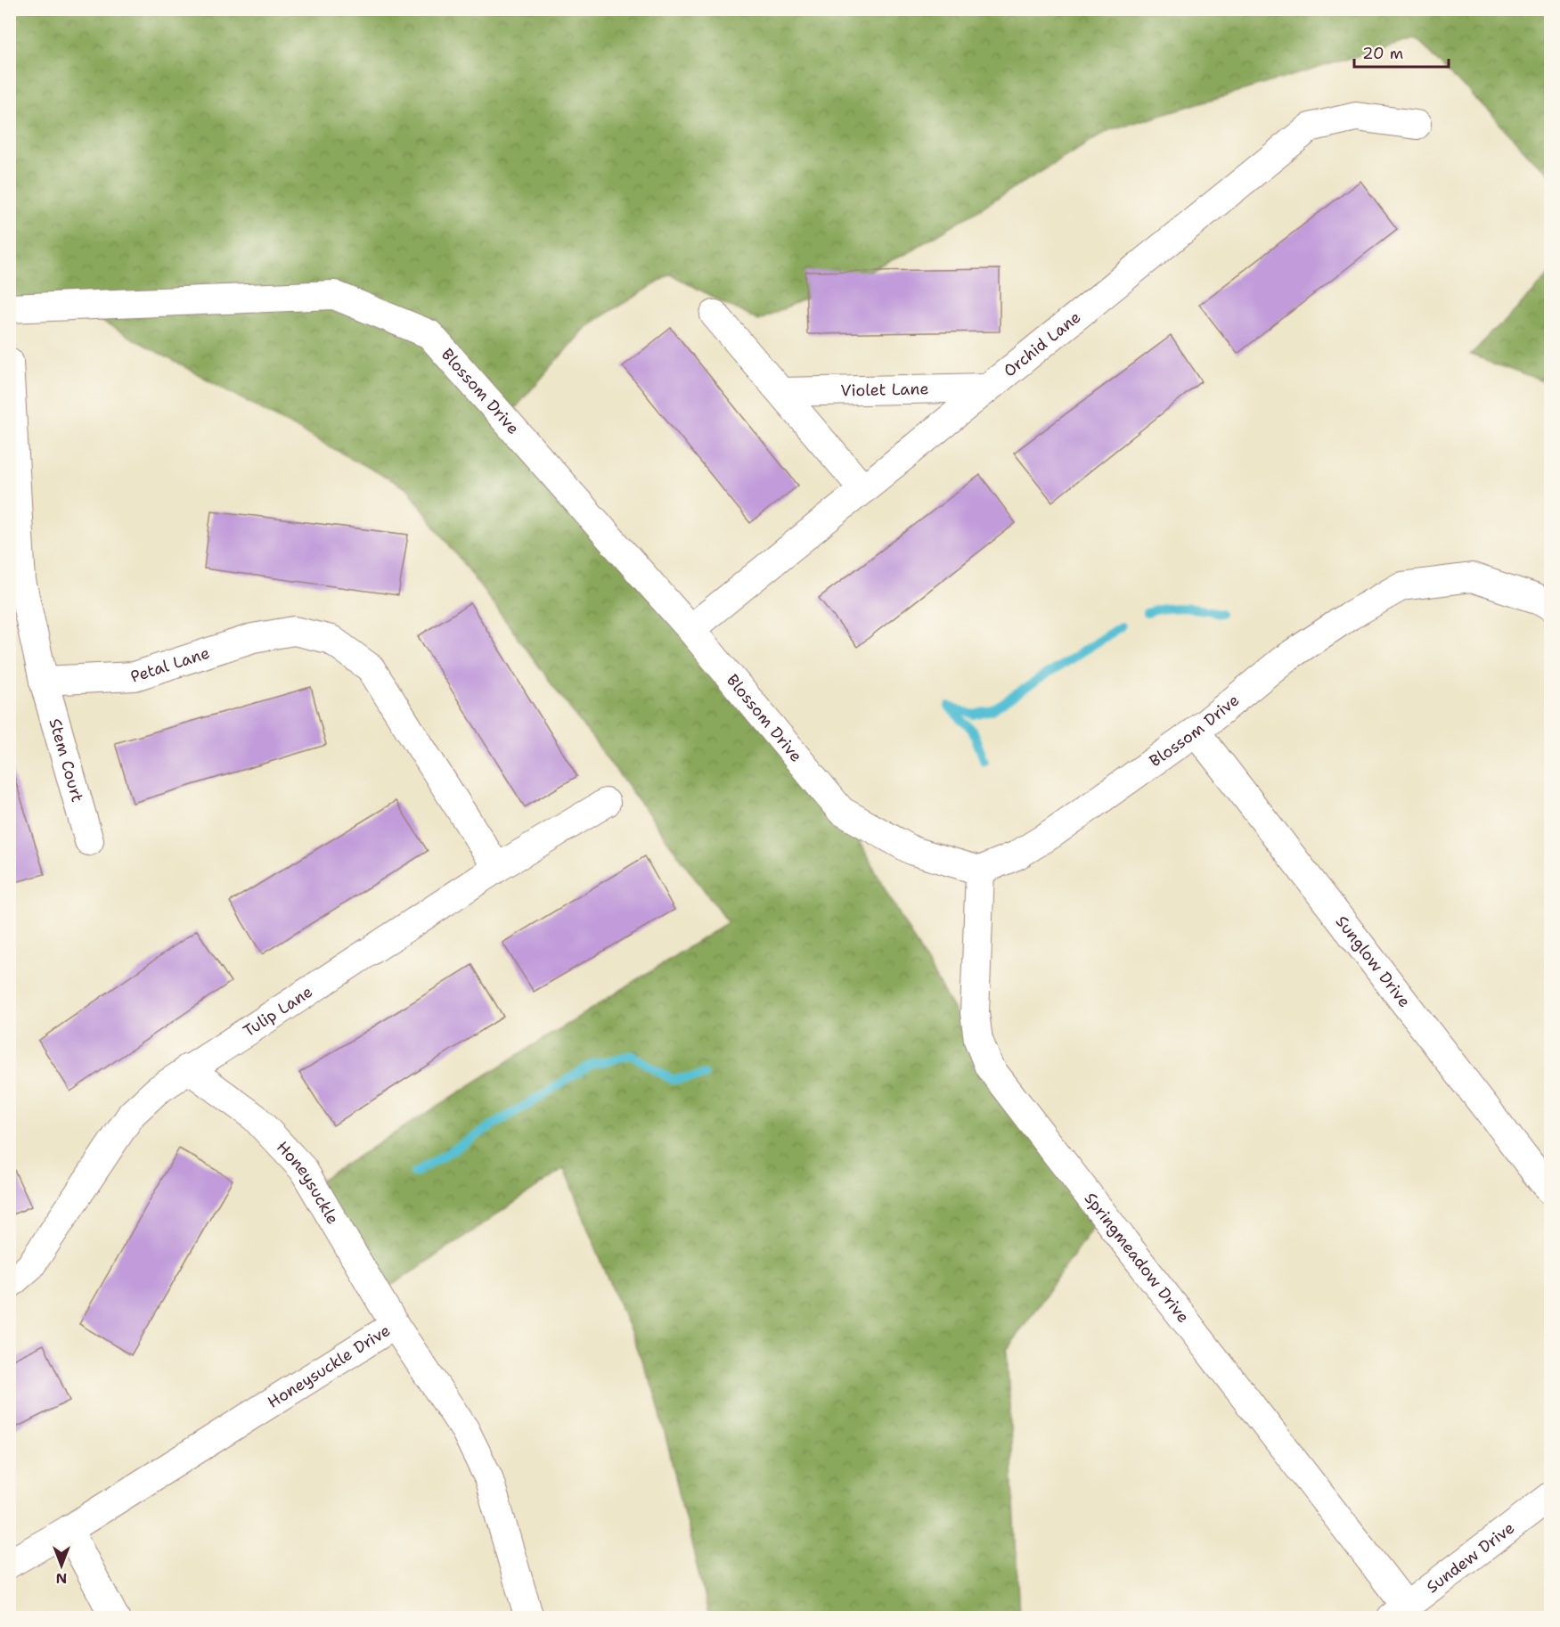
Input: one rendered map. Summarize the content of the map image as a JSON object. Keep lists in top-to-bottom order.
{
  "streets": {
    "street": [
      "Orchid Lane",
      "Violet Lane",
      "Blossom Drive",
      "Petal Lane",
      "Stem Court",
      "Sunglow Drive",
      "Tulip Lane",
      "Honeysuckle",
      "Springmeadow Drive",
      "Honeysuckle Drive",
      "Sundew Drive"
    ]
  },
  "crossings": [
    ["Orchid Lane", "Violet Lane"],
    ["Orchid Lane", "Blossom Drive"],
    ["Blossom Drive", "Sunglow Drive"],
    ["Blossom Drive", "Springmeadow Drive"],
    ["Petal Lane", "Stem Court"],
    ["Petal Lane", "Tulip Lane"],
    ["Tulip Lane", "Honeysuckle"],
    ["Honeysuckle", "Honeysuckle Drive"],
    ["Springmeadow Drive", "Sundew Drive"]
  ],
  "scale_bar": "20 m",
  "north": "bottom"
}
